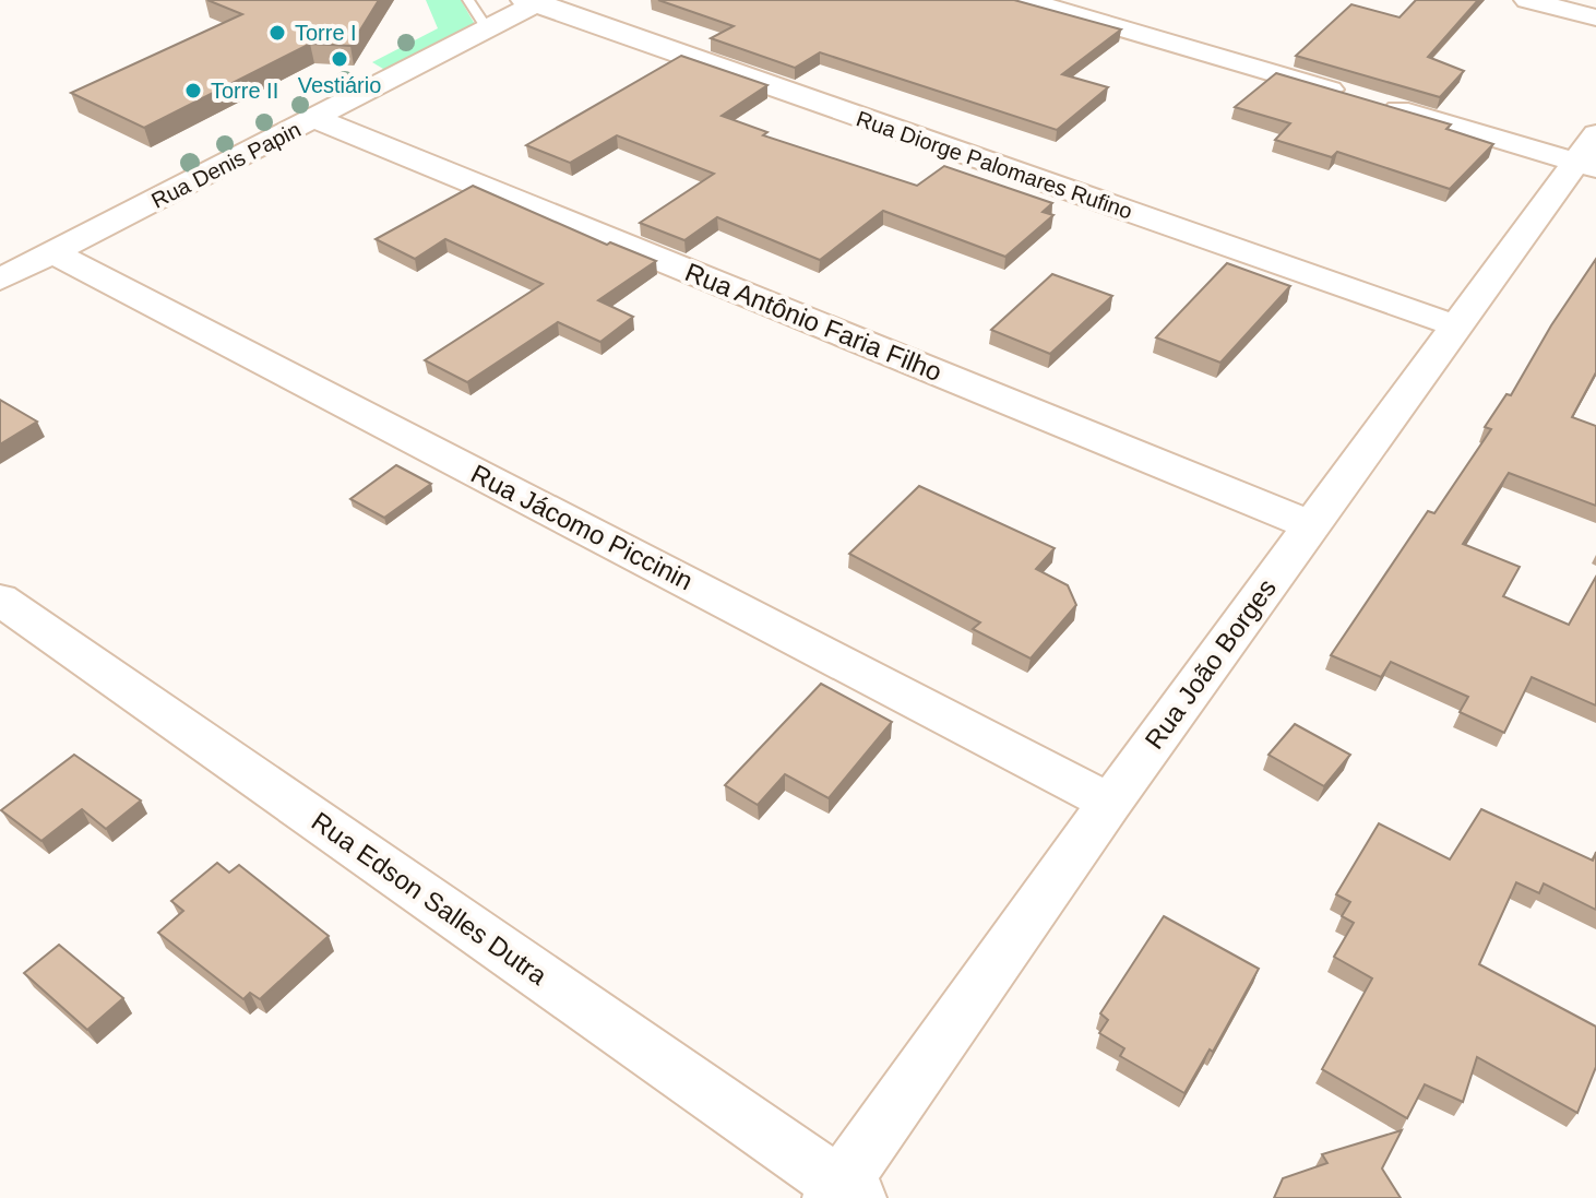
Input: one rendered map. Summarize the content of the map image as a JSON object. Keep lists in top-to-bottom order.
{
  "streets": {
    "street": [
      "Rua Denis Papin",
      "Rua Diorge Palomares Rufino",
      "Rua Antônio Faria Filho",
      "Rua Jácomo Piccinin",
      "Rua João Borges",
      "Rua Edson Salles Dutra"
    ]
  },
  "crossings": [
    ["Rua Denis Papin", "Rua Diorge Palomares Rufino"],
    ["Rua Denis Papin", "Rua Antônio Faria Filho"],
    ["Rua Denis Papin", "Rua Jácomo Piccinin"],
    ["Rua Diorge Palomares Rufino", "Rua João Borges"],
    ["Rua Antônio Faria Filho", "Rua João Borges"],
    ["Rua Jácomo Piccinin", "Rua João Borges"],
    ["Rua João Borges", "Rua Edson Salles Dutra"]
  ],
  "places": ["Torre I", "Vestiário", "Torre II"]
}
